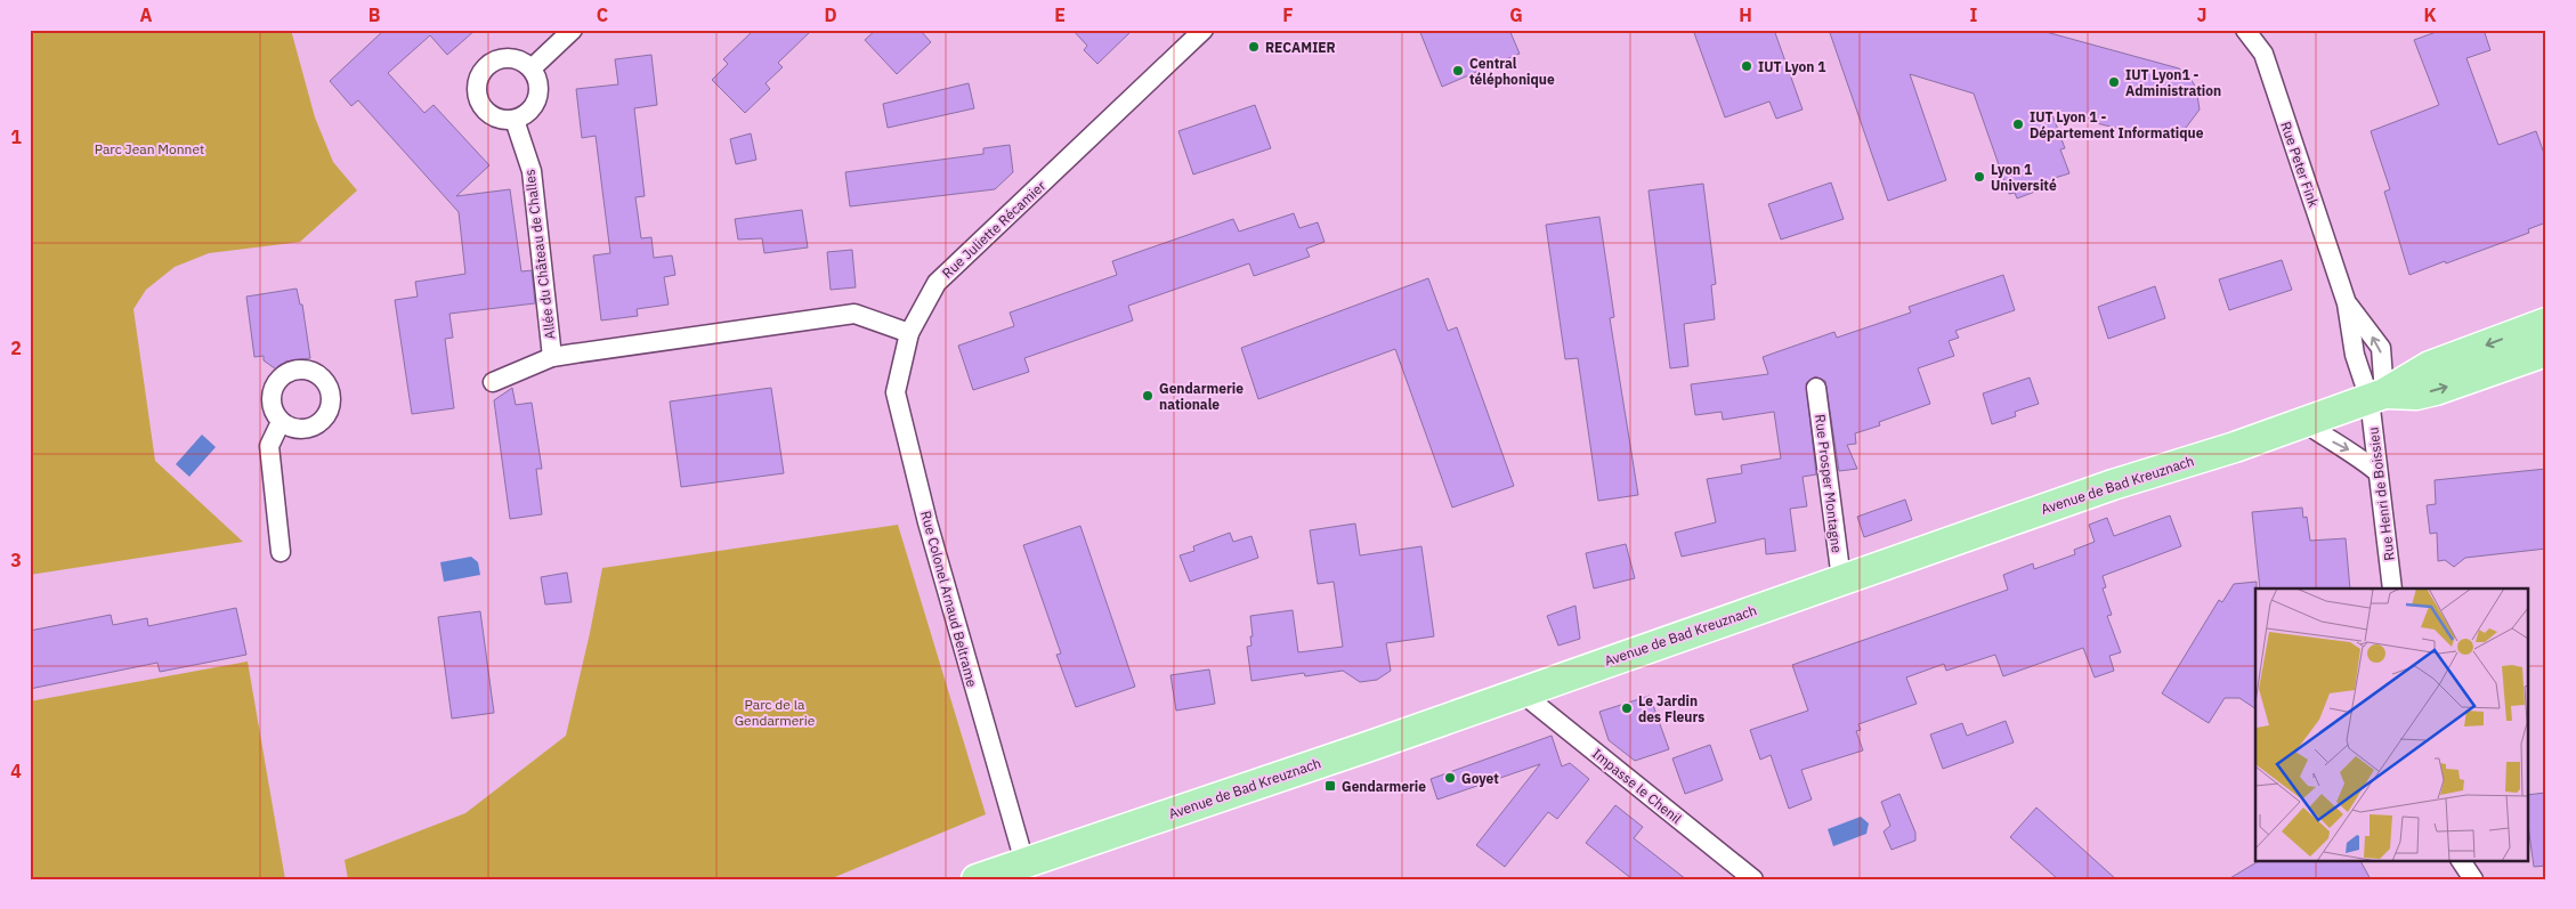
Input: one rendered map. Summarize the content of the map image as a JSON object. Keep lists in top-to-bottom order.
{
  "streets": {
    "main road": ["Avenue de Bad Kreuznach"],
    "street": [
      "Rue Peter Fink",
      "Rue Juliette Récamier",
      "Allée du Château de Challes",
      "Rue Prosper Montagne",
      "Rue Henri de Boissieu",
      "Rue Colonel Arnaud Beltrame",
      "Impasse le Chenil"
    ]
  },
  "crossings": [
    ["Rue Peter Fink", "Avenue de Bad Kreuznach"],
    ["Rue Peter Fink", "Rue Henri de Boissieu"],
    ["Rue Juliette Récamier", "Rue Colonel Arnaud Beltrame"],
    ["Rue Prosper Montagne", "Avenue de Bad Kreuznach"],
    ["Avenue de Bad Kreuznach", "Rue Henri de Boissieu"],
    ["Avenue de Bad Kreuznach", "Rue Colonel Arnaud Beltrame"],
    ["Avenue de Bad Kreuznach", "Impasse le Chenil"]
  ],
  "parks": ["Parc Jean Monnet", "Parc de la Gendarmerie"],
  "places": {
    "other": [
      "RECAMIER",
      "IUT Lyon 1",
      "Central téléphonique",
      "IUT Lyon1 - Administration",
      "IUT Lyon 1 - Département Informatique",
      "Lyon 1 Université",
      "Gendarmerie nationale",
      "Le Jardin des Fleurs",
      "Goyet"
    ],
    "transit": ["Gendarmerie"]
  },
  "grid": {
    "columns": [
      "A",
      "B",
      "C",
      "D",
      "E",
      "F",
      "G",
      "H",
      "I",
      "J",
      "K"
    ],
    "rows": [
      "1",
      "2",
      "3",
      "4"
    ]
  }
}
